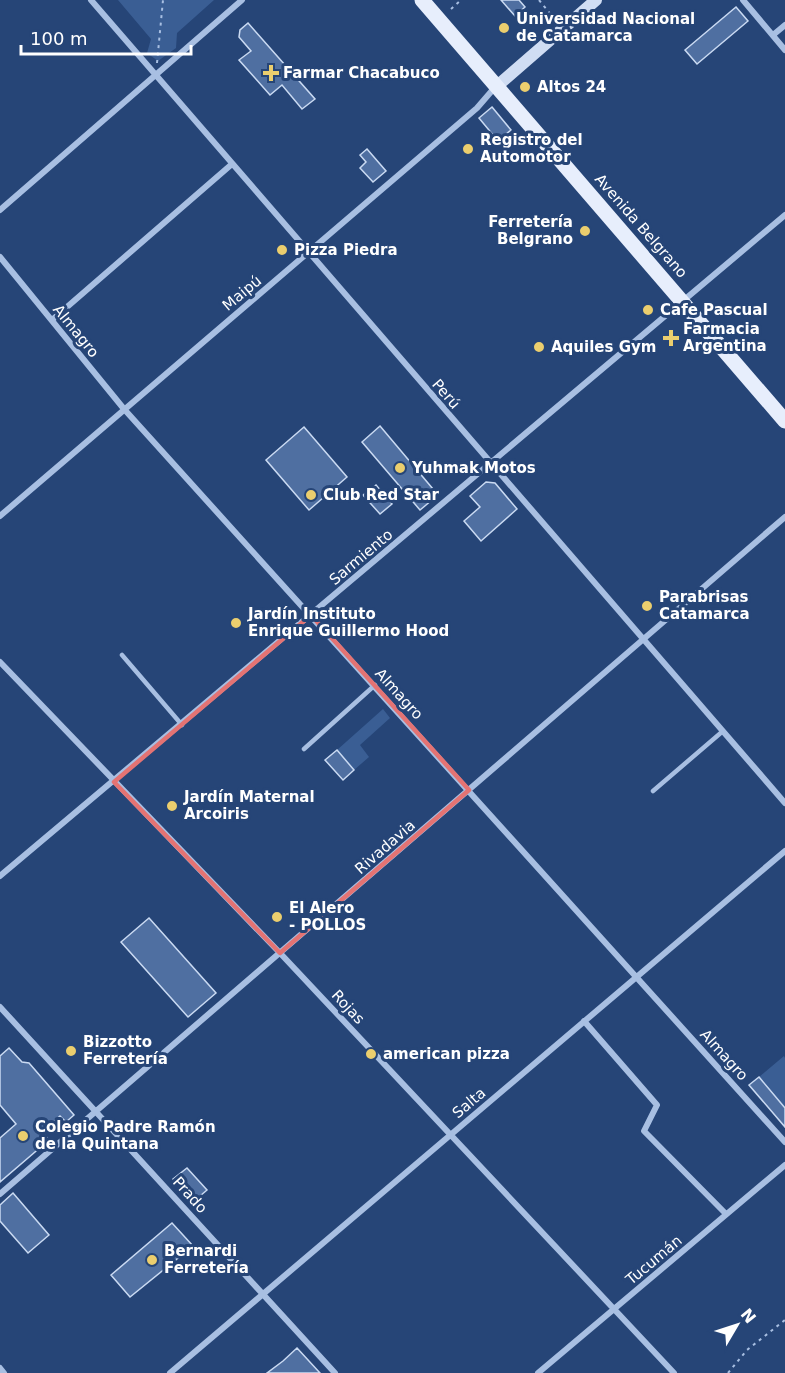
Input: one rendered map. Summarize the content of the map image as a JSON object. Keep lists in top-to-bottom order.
{
  "streets": {
    "main road": ["Avenida Belgrano"],
    "street": [
      "Maipú",
      "Almagro",
      "Perú",
      "Sarmiento",
      "Rivadavia",
      "Rojas",
      "Salta",
      "Prado",
      "Tucumán"
    ]
  },
  "crossings": [
    ["Avenida Belgrano", "Maipú"],
    ["Avenida Belgrano", "Sarmiento"],
    ["Maipú", "Almagro"],
    ["Maipú", "Perú"],
    ["Almagro", "Sarmiento"],
    ["Almagro", "Rivadavia"],
    ["Almagro", "Salta"],
    ["Perú", "Sarmiento"],
    ["Perú", "Rivadavia"],
    ["Sarmiento", "Rojas"],
    ["Rivadavia", "Rojas"],
    ["Rivadavia", "Prado"],
    ["Rojas", "Salta"],
    ["Rojas", "Tucumán"],
    ["Salta", "Prado"]
  ],
  "places": {
    "other": [
      "Universidad Nacional de Catamarca",
      "Altos 24",
      "Registro del Automotor",
      "Ferretería Belgrano",
      "Pizza Piedra",
      "Cafe Pascual",
      "Aquiles Gym",
      "Yuhmak Motos",
      "Club Red Star",
      "Parabrisas Catamarca",
      "Jardín Instituto Enrique Guillermo Hood",
      "Jardín Maternal Arcoiris",
      "El Alero - POLLOS",
      "Bizzotto Ferretería",
      "american pizza",
      "Colegio Padre Ramón de la Quintana",
      "Bernardi Ferretería"
    ],
    "health": ["Farmar Chacabuco", "Farmacia Argentina"]
  },
  "scale_bar": "100 m",
  "north": "top right"
}
